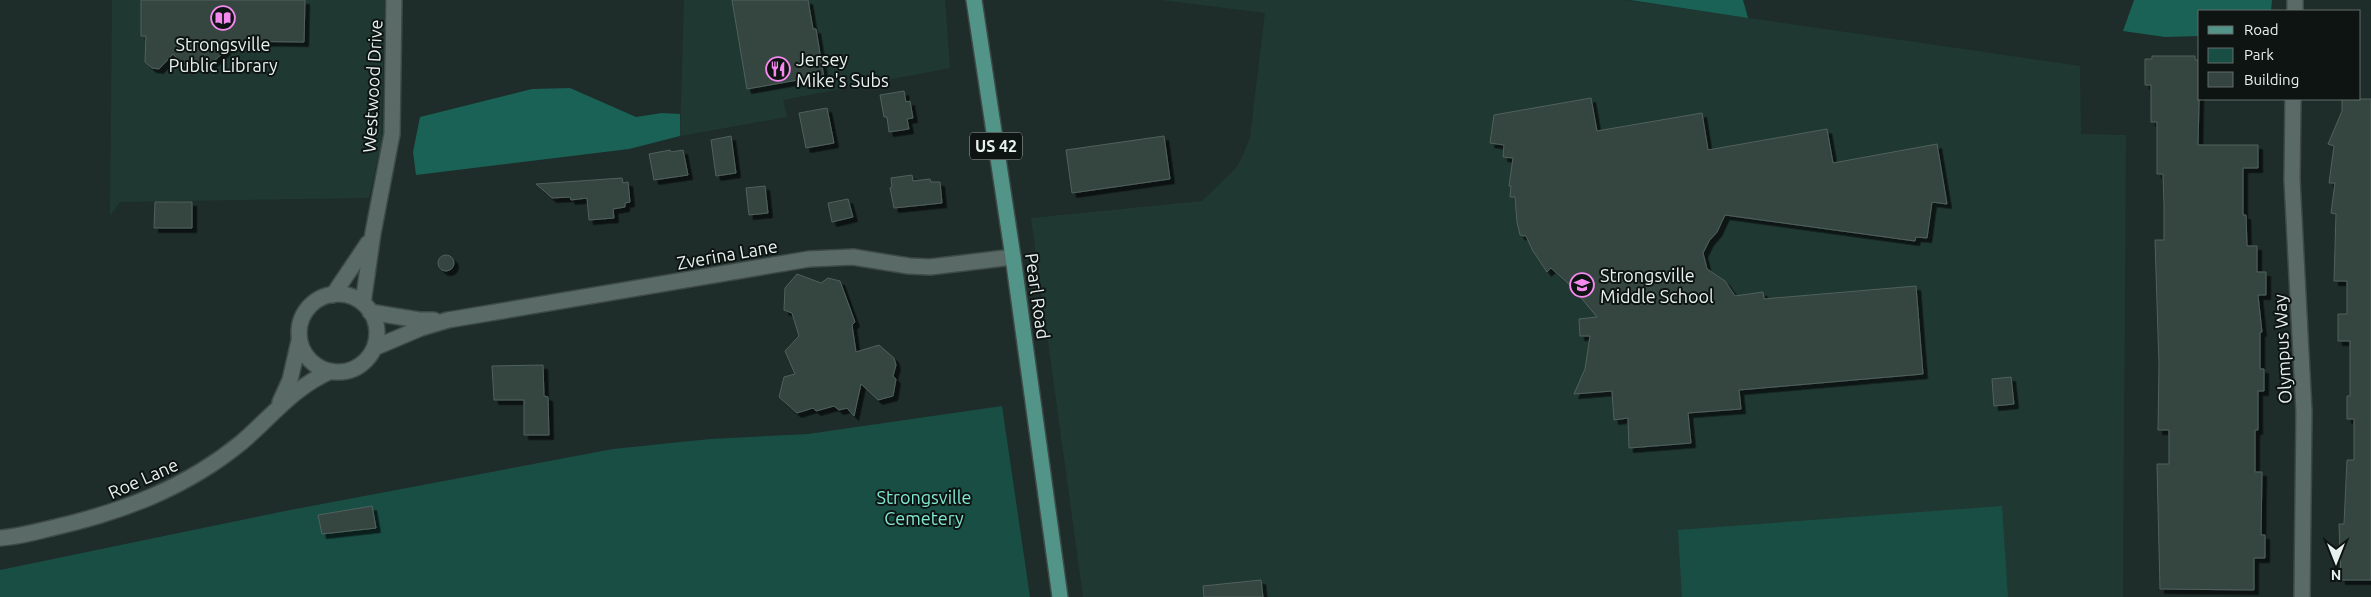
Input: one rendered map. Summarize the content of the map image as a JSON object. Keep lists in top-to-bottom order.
{
  "streets": {
    "main road": ["US 42", "Pearl Road"],
    "street": [
      "Westwood Drive",
      "Zverina Lane",
      "Olympus Way",
      "Roe Lane"
    ]
  },
  "crossings": [
    ["Westwood Drive", "Zverina Lane"],
    ["Westwood Drive", "Roe Lane"],
    ["Zverina Lane", "Pearl Road"],
    ["Zverina Lane", "Roe Lane"]
  ],
  "parks": ["Strongsville Cemetery"],
  "places": {
    "library": ["Strongsville Public Library"],
    "restaurant": ["Jersey Mike's Subs"],
    "school or university": ["Strongsville Middle School"]
  },
  "legend": ["Road", "Park", "Building"],
  "north": "bottom"
}
